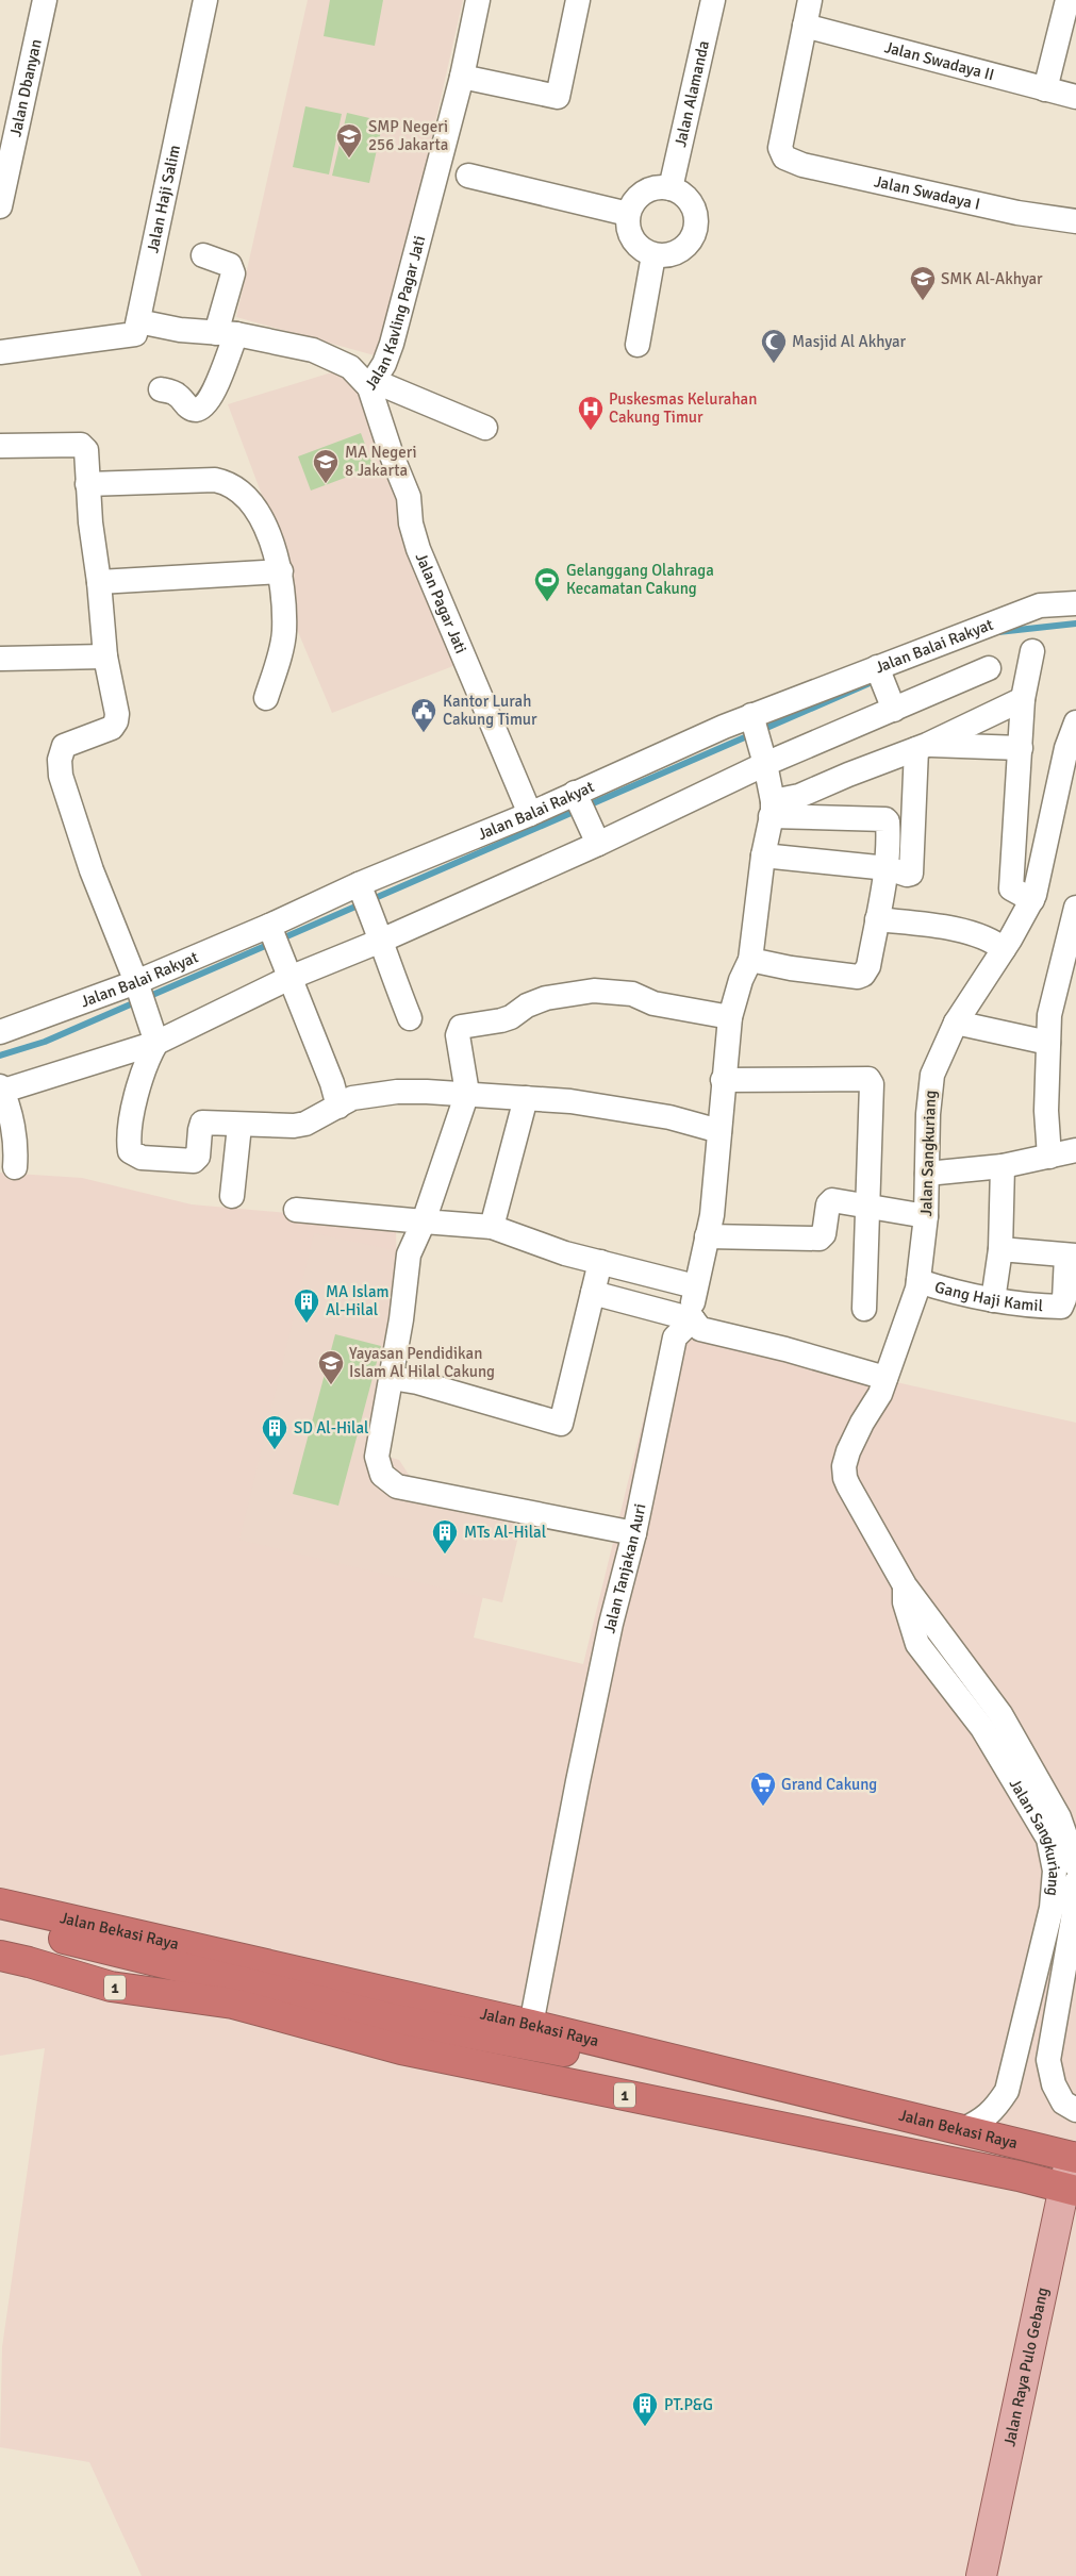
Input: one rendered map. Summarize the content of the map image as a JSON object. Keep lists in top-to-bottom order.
{
  "streets": {
    "highway": ["Jalan Bekasi Raya", "1"],
    "main road": ["Jalan Raya Pulo Gebang"],
    "street": [
      "Jalan Swadaya II",
      "Jalan Dbanyan",
      "Jalan Alamanda",
      "Jalan Swadaya I",
      "Jalan Haji Salim",
      "Jalan Kavling Pagar Jati",
      "Jalan Pagar Jati",
      "Jalan Balai Rakyat",
      "Jalan Sangkuriang",
      "Gang Haji Kamil",
      "Jalan Tanjakan Auri"
    ]
  },
  "crossings": [
    ["Jalan Swadaya II", "Jalan Swadaya I"],
    ["Jalan Kavling Pagar Jati", "Jalan Pagar Jati"],
    ["Jalan Pagar Jati", "Jalan Balai Rakyat"],
    ["Jalan Sangkuriang", "Gang Haji Kamil"],
    ["Jalan Sangkuriang", "Jalan Bekasi Raya"],
    ["Jalan Tanjakan Auri", "Jalan Bekasi Raya"],
    ["Jalan Bekasi Raya", "Jalan Raya Pulo Gebang"]
  ],
  "places": {
    "school or university": [
      "SMP Negeri 256 Jakarta",
      "SMK Al-Akhyar",
      "MA Negeri 8 Jakarta",
      "Yayasan Pendidikan Islam Al Hilal Cakung"
    ],
    "mosque": ["Masjid Al Akhyar"],
    "hospital": ["Puskesmas Kelurahan Cakung Timur"],
    "sports": ["Gelanggang Olahraga Kecamatan Cakung"],
    "public building": ["Kantor Lurah Cakung Timur"],
    "building": [
      "MA Islam Al-Hilal",
      "SD Al-Hilal",
      "MTs Al-Hilal",
      "PT.P&G"
    ],
    "supermarket": ["Grand Cakung"]
  }
}
